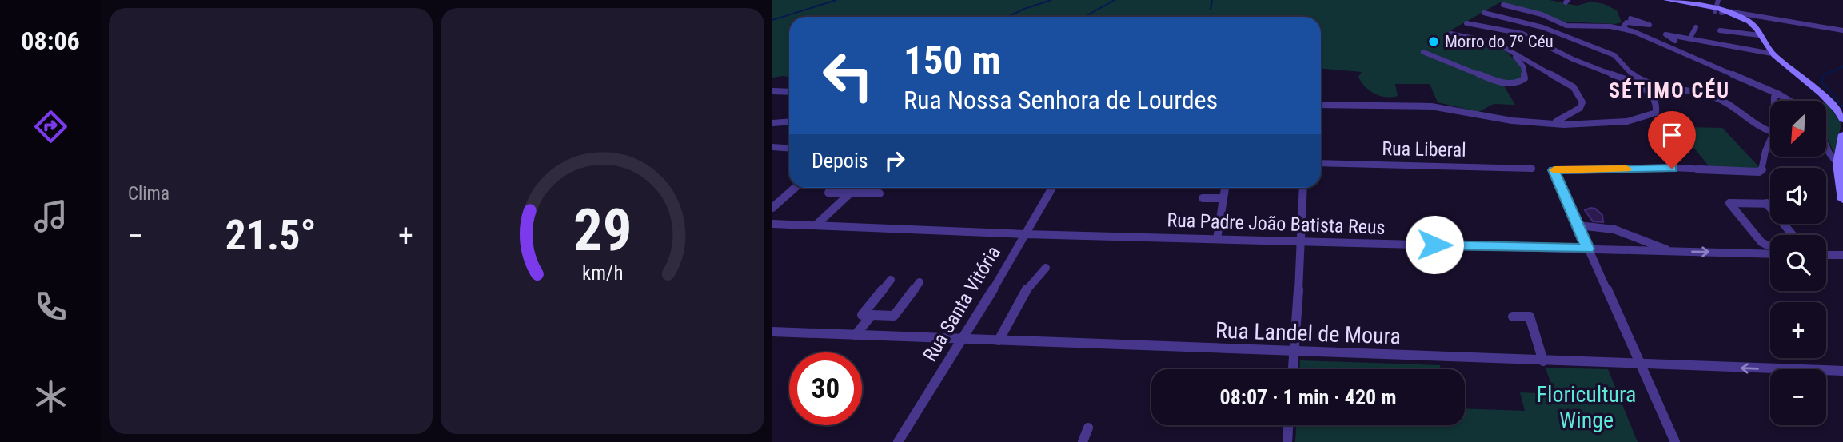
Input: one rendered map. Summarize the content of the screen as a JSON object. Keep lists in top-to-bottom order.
{
  "streets": {
    "street": [
      "Rua Liberal",
      "Rua Padre João Batista Reus",
      "Rua Santa Vitória",
      "Rua Landel de Moura"
    ]
  },
  "crossings": [
    ["Rua Padre João Batista Reus", "Rua Santa Vitória"],
    ["Rua Santa Vitória", "Rua Landel de Moura"]
  ],
  "districts": ["SÉTIMO CÉU"],
  "parks": ["Floricultura Winge"],
  "places": ["Morro do 7º Céu"],
  "north": "bottom left",
  "page": {
    "tabs": "08:06",
    "tile": "Clima",
    "turn": ["150 m", "Rua Nossa Senhora de Lourdes"],
    "map_buttons": ["+", "−"],
    "then": "Depois",
    "heat": ["−", "21.5°", "+"],
    "limit": "30",
    "trip": "08:07 · 1 min · 420 m",
    "gauge": ["29", "km/h"]
  }
}
